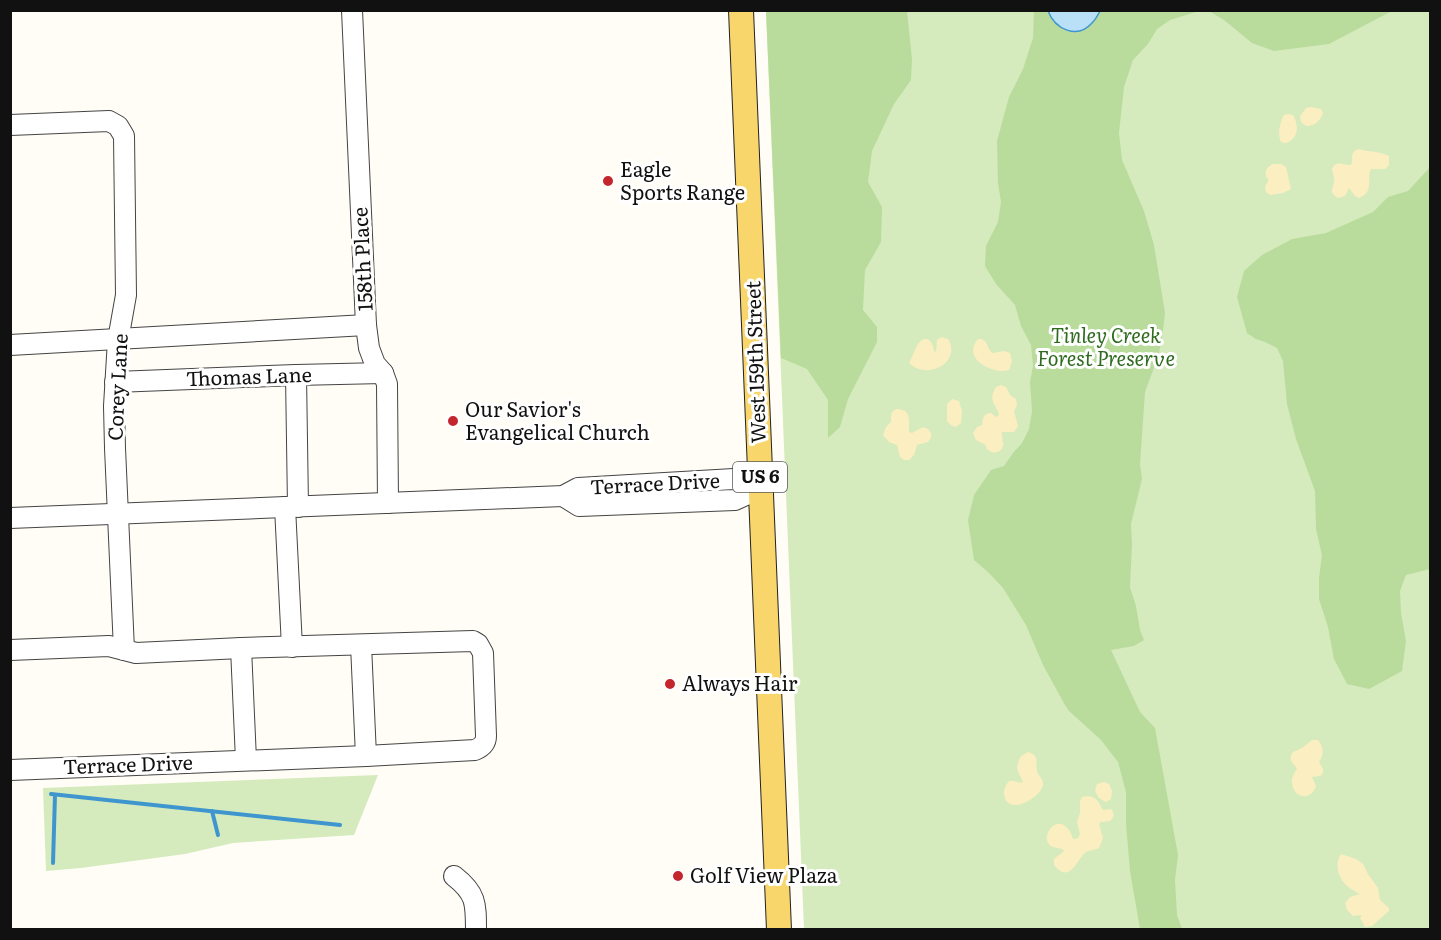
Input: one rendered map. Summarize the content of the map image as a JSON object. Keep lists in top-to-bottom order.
{
  "streets": {
    "main road": ["West 159th Street", "US 6"],
    "street": [
      "158th Place",
      "Thomas Lane",
      "Corey Lane",
      "Terrace Drive"
    ]
  },
  "crossings": [
    ["158th Place", "Thomas Lane"],
    ["158th Place", "Terrace Drive"],
    ["West 159th Street", "Terrace Drive"],
    ["Thomas Lane", "Corey Lane"],
    ["Corey Lane", "Terrace Drive"]
  ],
  "parks": ["Tinley Creek Forest Preserve"],
  "places": [
    "Eagle Sports Range",
    "Our Savior's Evangelical Church",
    "Always Hair",
    "Golf View Plaza"
  ]
}
